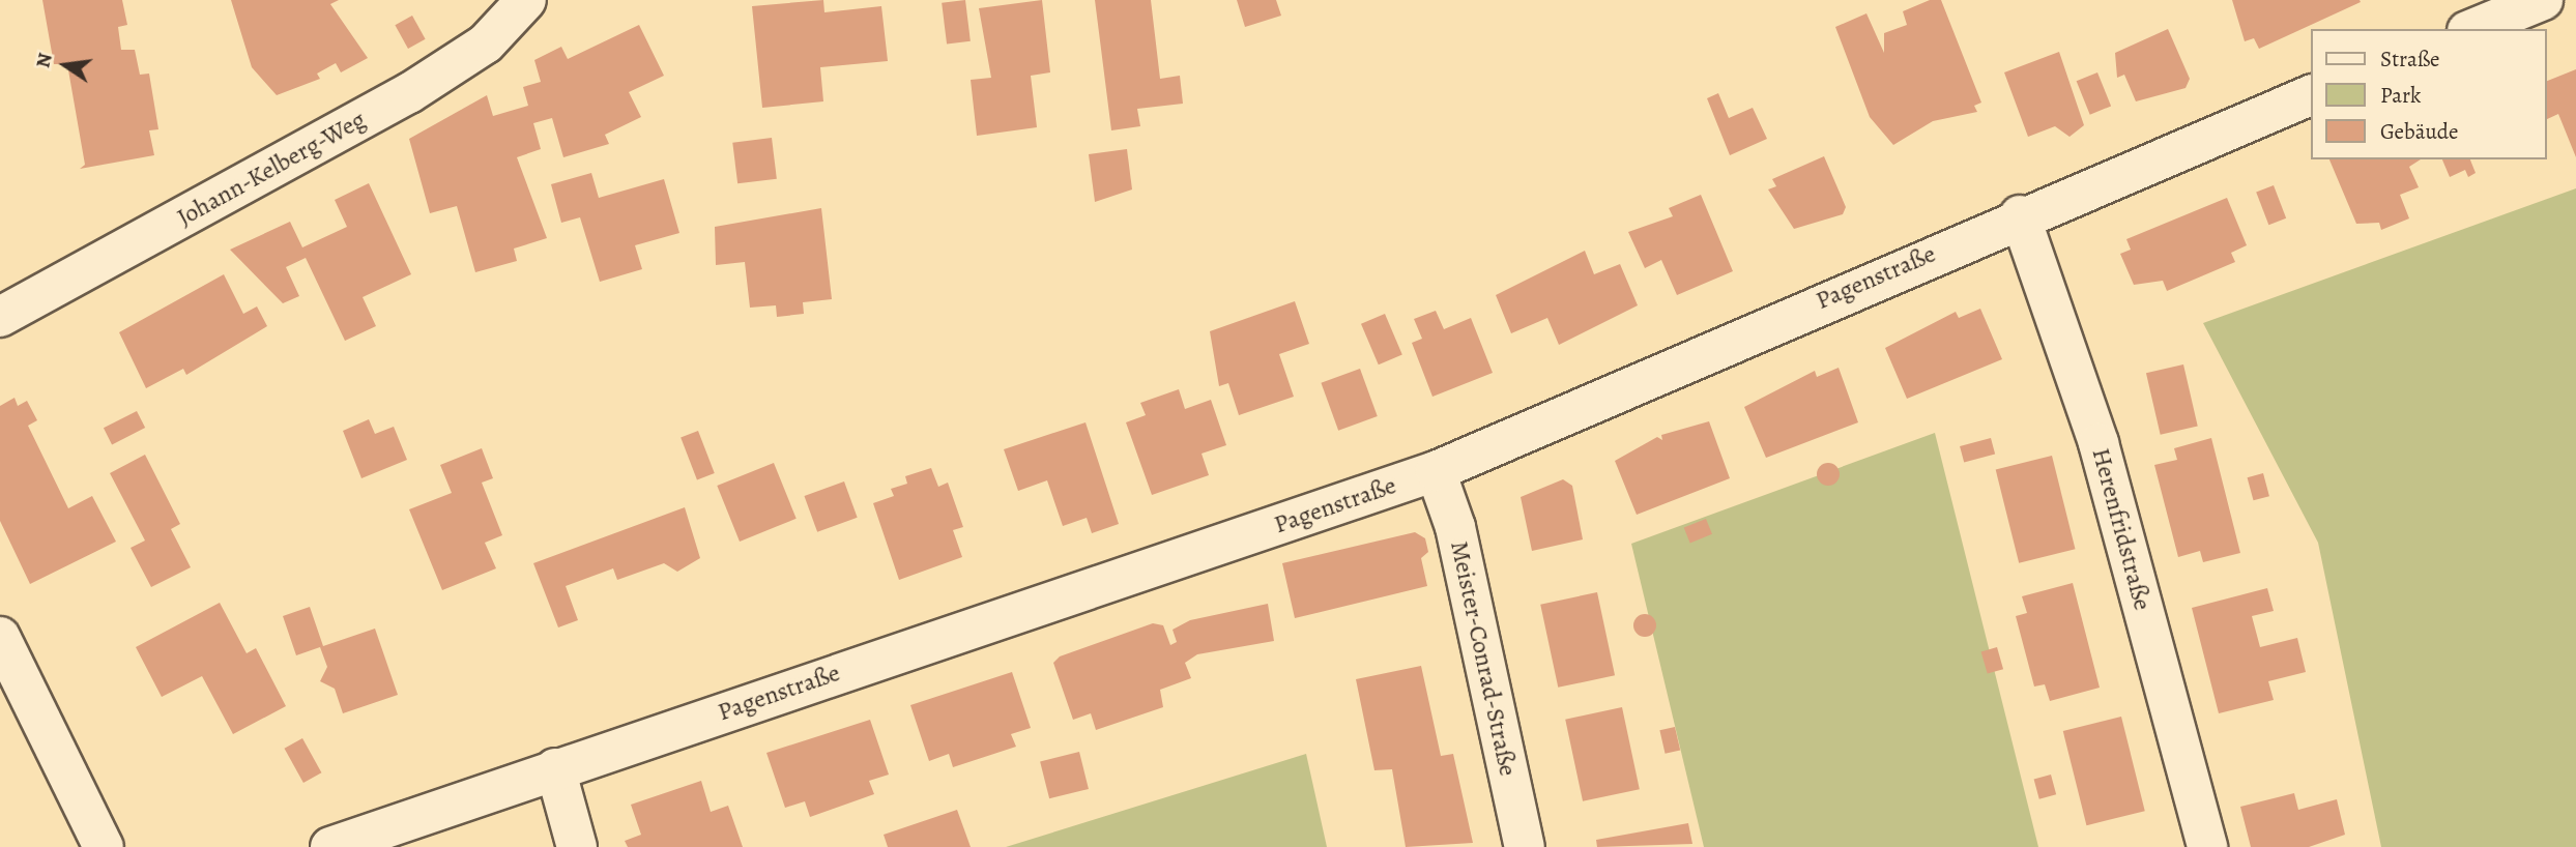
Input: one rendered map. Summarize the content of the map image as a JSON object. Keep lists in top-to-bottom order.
{
  "streets": {
    "street": [
      "Johann-Kelberg-Weg",
      "Pagenstraße",
      "Herenfridstraße",
      "Meister-Conrad-Straße"
    ]
  },
  "crossings": [
    ["Pagenstraße", "Herenfridstraße"],
    ["Pagenstraße", "Meister-Conrad-Straße"]
  ],
  "legend": ["Straße", "Park", "Gebäude"],
  "north": "left"
}
